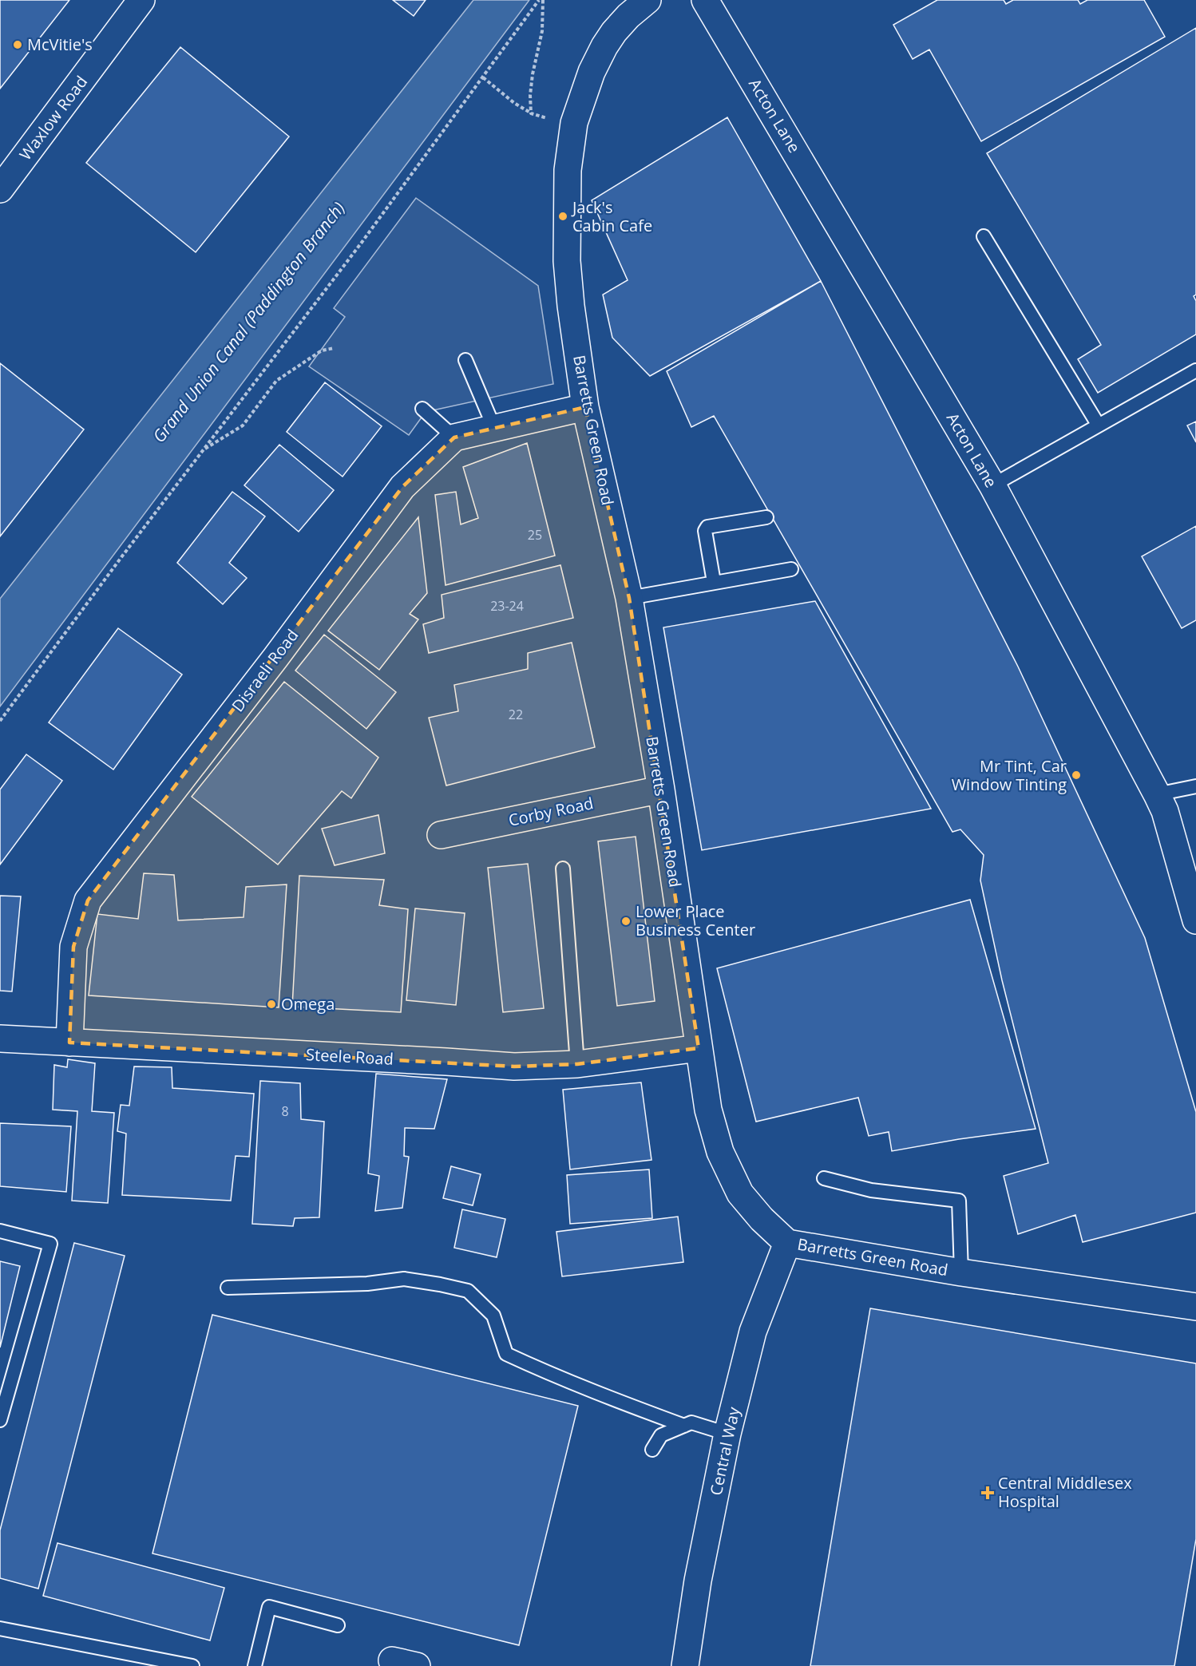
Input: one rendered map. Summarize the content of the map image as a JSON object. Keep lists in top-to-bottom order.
{
  "streets": {
    "street": [
      "Acton Lane",
      "Waxlow Road",
      "Barretts Green Road",
      "Disraeli Road",
      "Corby Road",
      "Steele Road",
      "Central Way"
    ]
  },
  "crossings": [
    ["Barretts Green Road", "Corby Road"],
    ["Barretts Green Road", "Steele Road"],
    ["Barretts Green Road", "Central Way"],
    ["Disraeli Road", "Steele Road"]
  ],
  "water": ["Grand Union Canal (Paddington Branch)"],
  "places": {
    "other": [
      "McVitie's",
      "Jack's Cabin Cafe",
      "Mr Tint, Car Window Tinting",
      "Lower Place Business Center",
      "Omega"
    ],
    "health": ["Central Middlesex Hospital"]
  },
  "house_numbers": [
    "25",
    "23-24",
    "22",
    "8"
  ]
}
